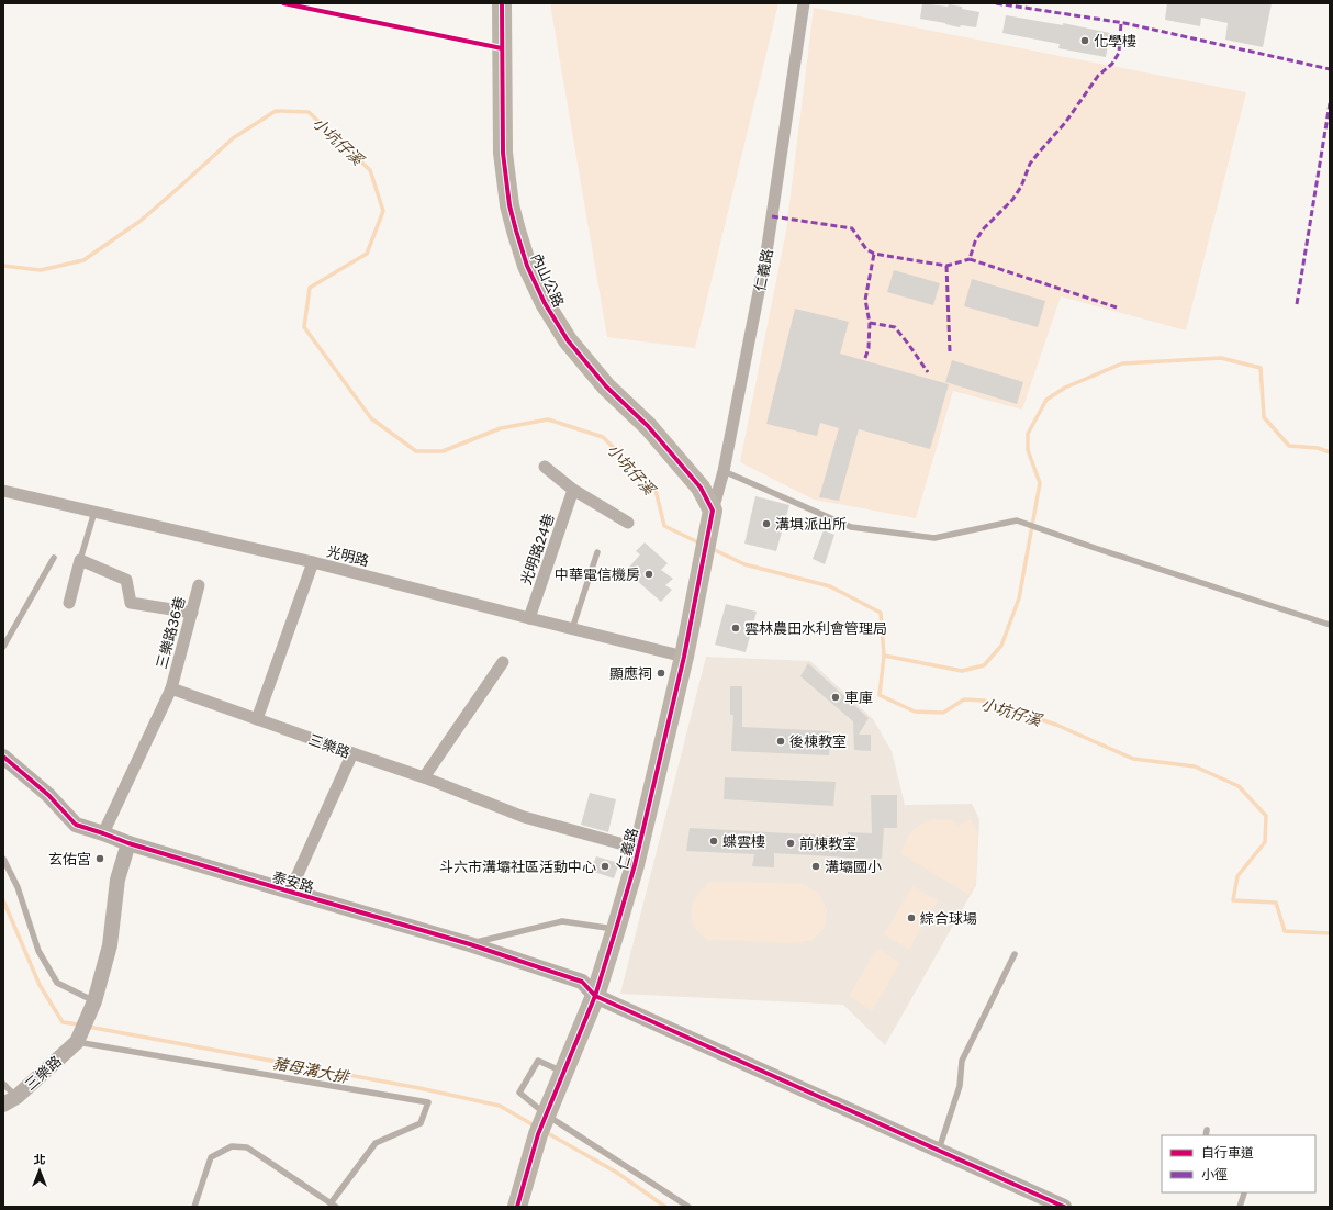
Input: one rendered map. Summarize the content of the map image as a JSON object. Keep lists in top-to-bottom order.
{
  "streets": {
    "main road": ["仁義路", "內山公路"],
    "street": [
      "光明路24巷",
      "光明路",
      "三樂路36巷",
      "三樂路",
      "泰安路"
    ]
  },
  "crossings": [
    ["仁義路", "內山公路"],
    ["仁義路", "光明路"],
    ["仁義路", "三樂路"],
    ["仁義路", "泰安路"],
    ["光明路24巷", "光明路"],
    ["三樂路36巷", "三樂路"]
  ],
  "water": ["小坑仔溪", "豬母溝大排"],
  "places": [
    "化學樓",
    "溝埧派出所",
    "中華電信機房",
    "雲林農田水利會管理局",
    "顯應祠",
    "車庫",
    "後棟教室",
    "蝶雲樓",
    "前棟教室",
    "玄佑宮",
    "斗六市溝壩社區活動中心",
    "溝壩國小",
    "綜合球場"
  ],
  "legend": ["自行車道", "小徑"],
  "north": "top"
}
